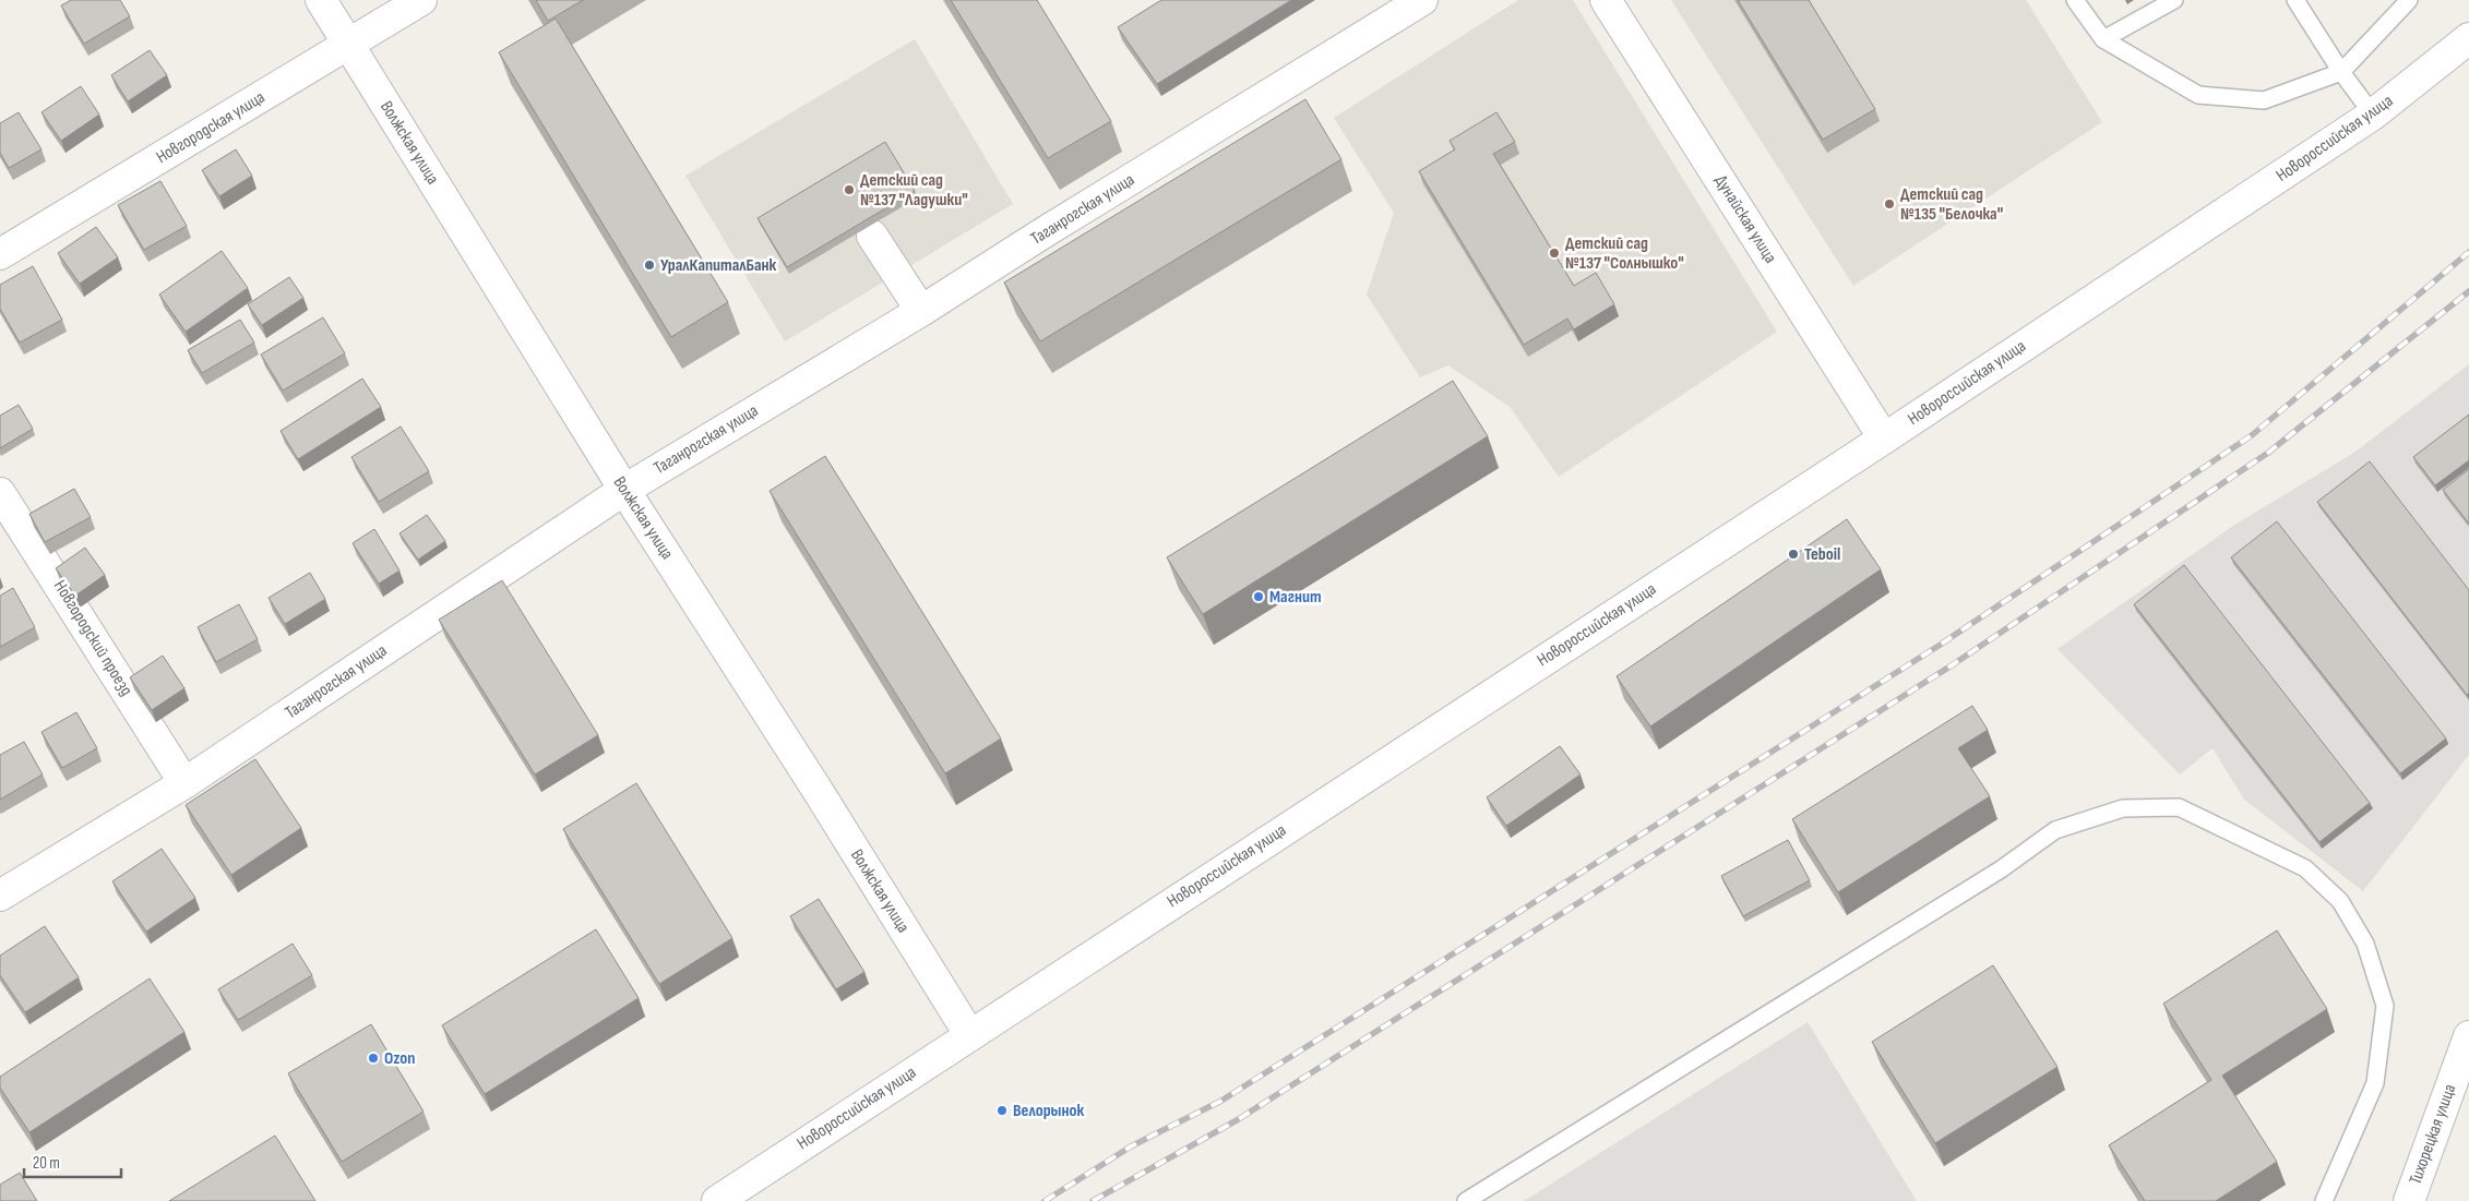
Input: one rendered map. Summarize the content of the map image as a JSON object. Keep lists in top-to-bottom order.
{
  "streets": {
    "street": [
      "Новгородская улица",
      "Новороссийская улица",
      "Волжская улица",
      "Таганрогская улица",
      "Дунайская улица",
      "Новгородский проезд",
      "Тихорецкая улица"
    ]
  },
  "crossings": [
    ["Новгородская улица", "Волжская улица"],
    ["Новороссийская улица", "Волжская улица"],
    ["Новороссийская улица", "Дунайская улица"],
    ["Волжская улица", "Таганрогская улица"],
    ["Таганрогская улица", "Новгородский проезд"]
  ],
  "places": [
    "Детский сад №137 \"Ладушки\"",
    "Детский сад №135 \"Белочка\"",
    "Детский сад №137 \"Солнышко\"",
    "УралКапиталБанк",
    "Teboil",
    "Магнит",
    "Ozon",
    "Велорынок"
  ],
  "scale_bar": "20 m"
}
